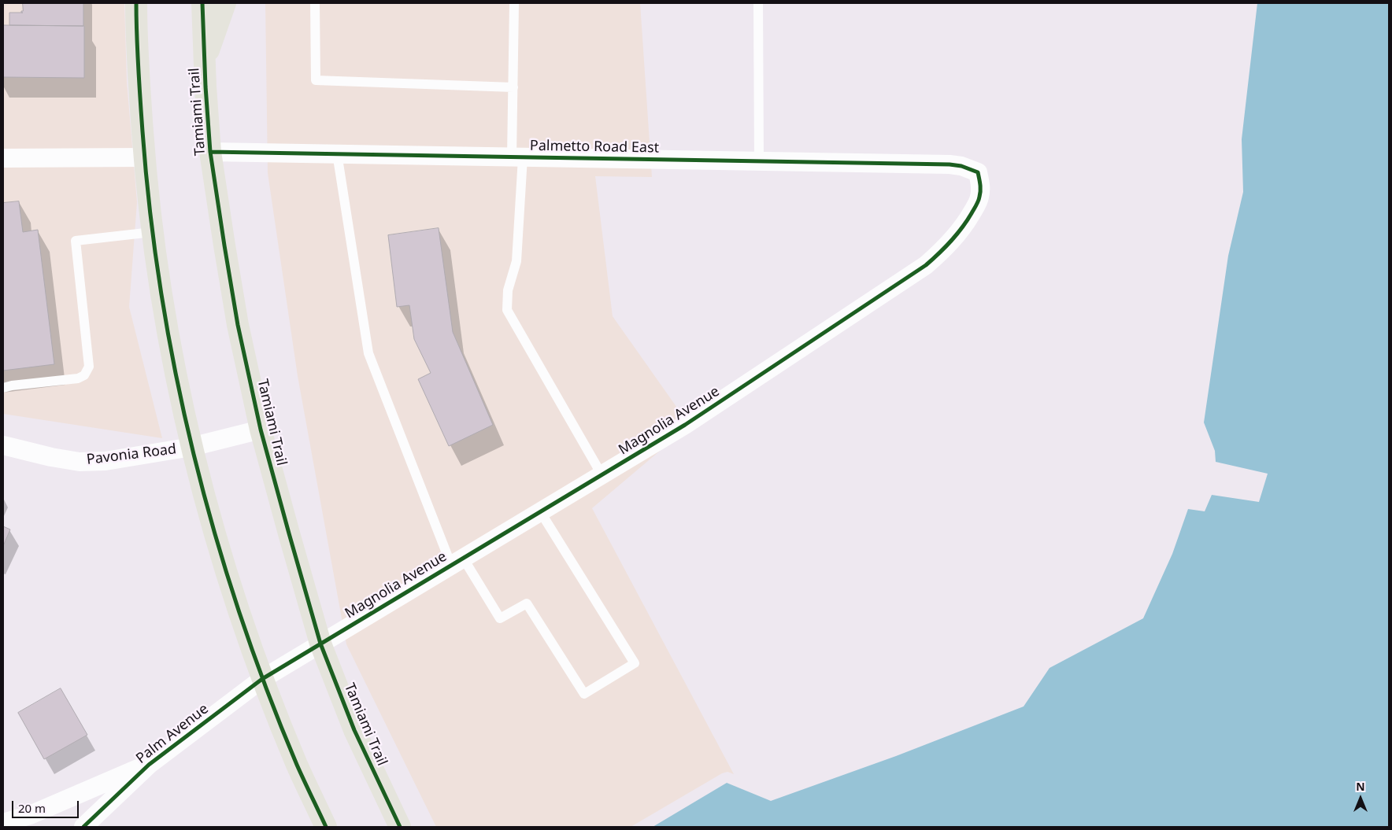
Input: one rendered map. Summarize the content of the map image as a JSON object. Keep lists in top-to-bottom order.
{
  "streets": {
    "main road": ["Tamiami Trail"],
    "street": [
      "Palmetto Road East",
      "Magnolia Avenue",
      "Pavonia Road",
      "Palm Avenue"
    ]
  },
  "crossings": [
    ["Tamiami Trail", "Palmetto Road East"],
    ["Tamiami Trail", "Magnolia Avenue"],
    ["Tamiami Trail", "Pavonia Road"],
    ["Palmetto Road East", "Magnolia Avenue"],
    ["Magnolia Avenue", "Palm Avenue"]
  ],
  "scale_bar": "20 m",
  "north": "top"
}
